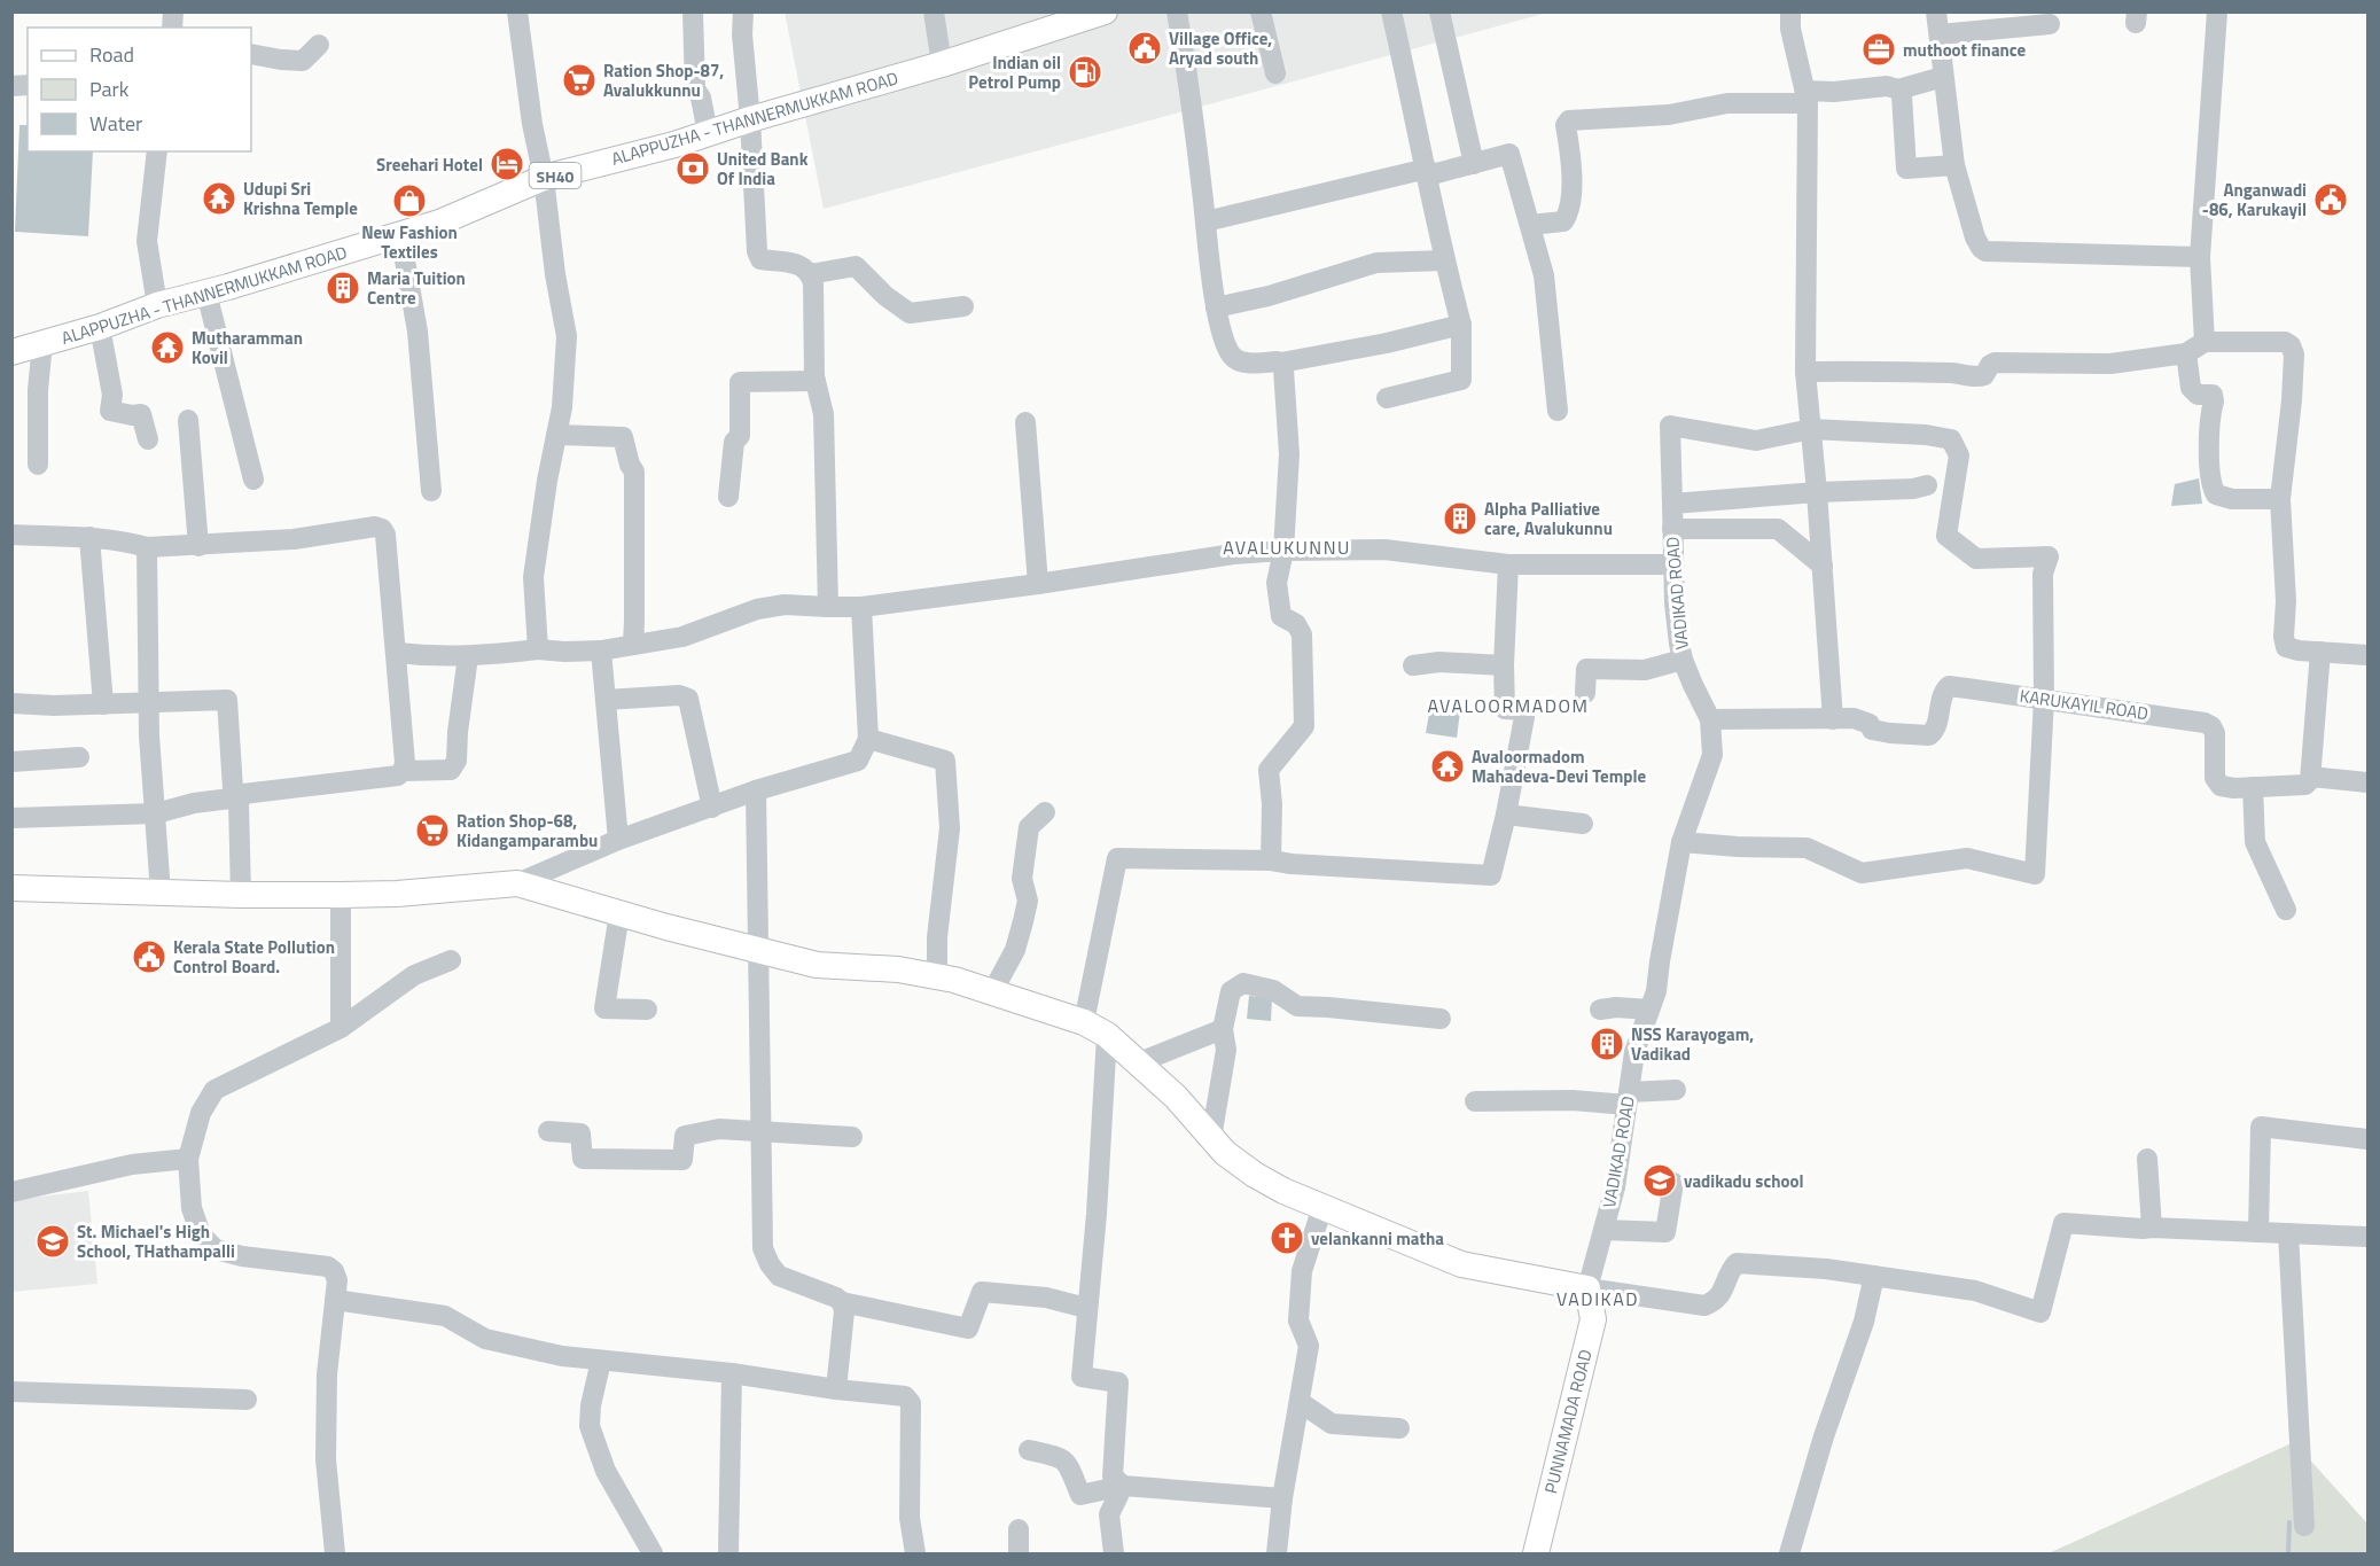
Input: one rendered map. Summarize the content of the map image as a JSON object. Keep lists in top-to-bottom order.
{
  "streets": {
    "main road": ["ALAPPUZHA - THANNERMUKKAM ROAD", "SH40", "PUNNAMADA ROAD"],
    "street": ["VADIKAD ROAD", "KARUKAYIL ROAD"]
  },
  "crossings": [
    ["VADIKAD ROAD", "KARUKAYIL ROAD"],
    ["VADIKAD ROAD", "PUNNAMADA ROAD"]
  ],
  "districts": ["AVALUKUNNU", "AVALOORMADOM", "VADIKAD"],
  "places": {
    "public building": ["Village Office, Aryad south", "Anganwadi -86, Karukayil", "Kerala State Pollution Control Board."],
    "office": ["muthoot finance"],
    "fuel station": ["Indian oil Petrol Pump"],
    "supermarket": ["Ration Shop-87, Avalukkunnu", "Ration Shop-68, Kidangamparambu"],
    "hotel": ["Sreehari Hotel"],
    "bank": ["United Bank Of India"],
    "temple": ["Udupi Sri Krishna Temple", "Mutharamman Kovil", "Avaloormadom Mahadeva-Devi Temple"],
    "shop": ["New Fashion Textiles"],
    "building": ["Maria Tuition Centre", "Alpha Palliative care, Avalukunnu", "NSS Karayogam, Vadikad"],
    "school or university": ["vadikadu school", "St. Michael's High School, THathampalli"],
    "church": ["velankanni matha"]
  },
  "legend": ["Road", "Park", "Water"]
}
